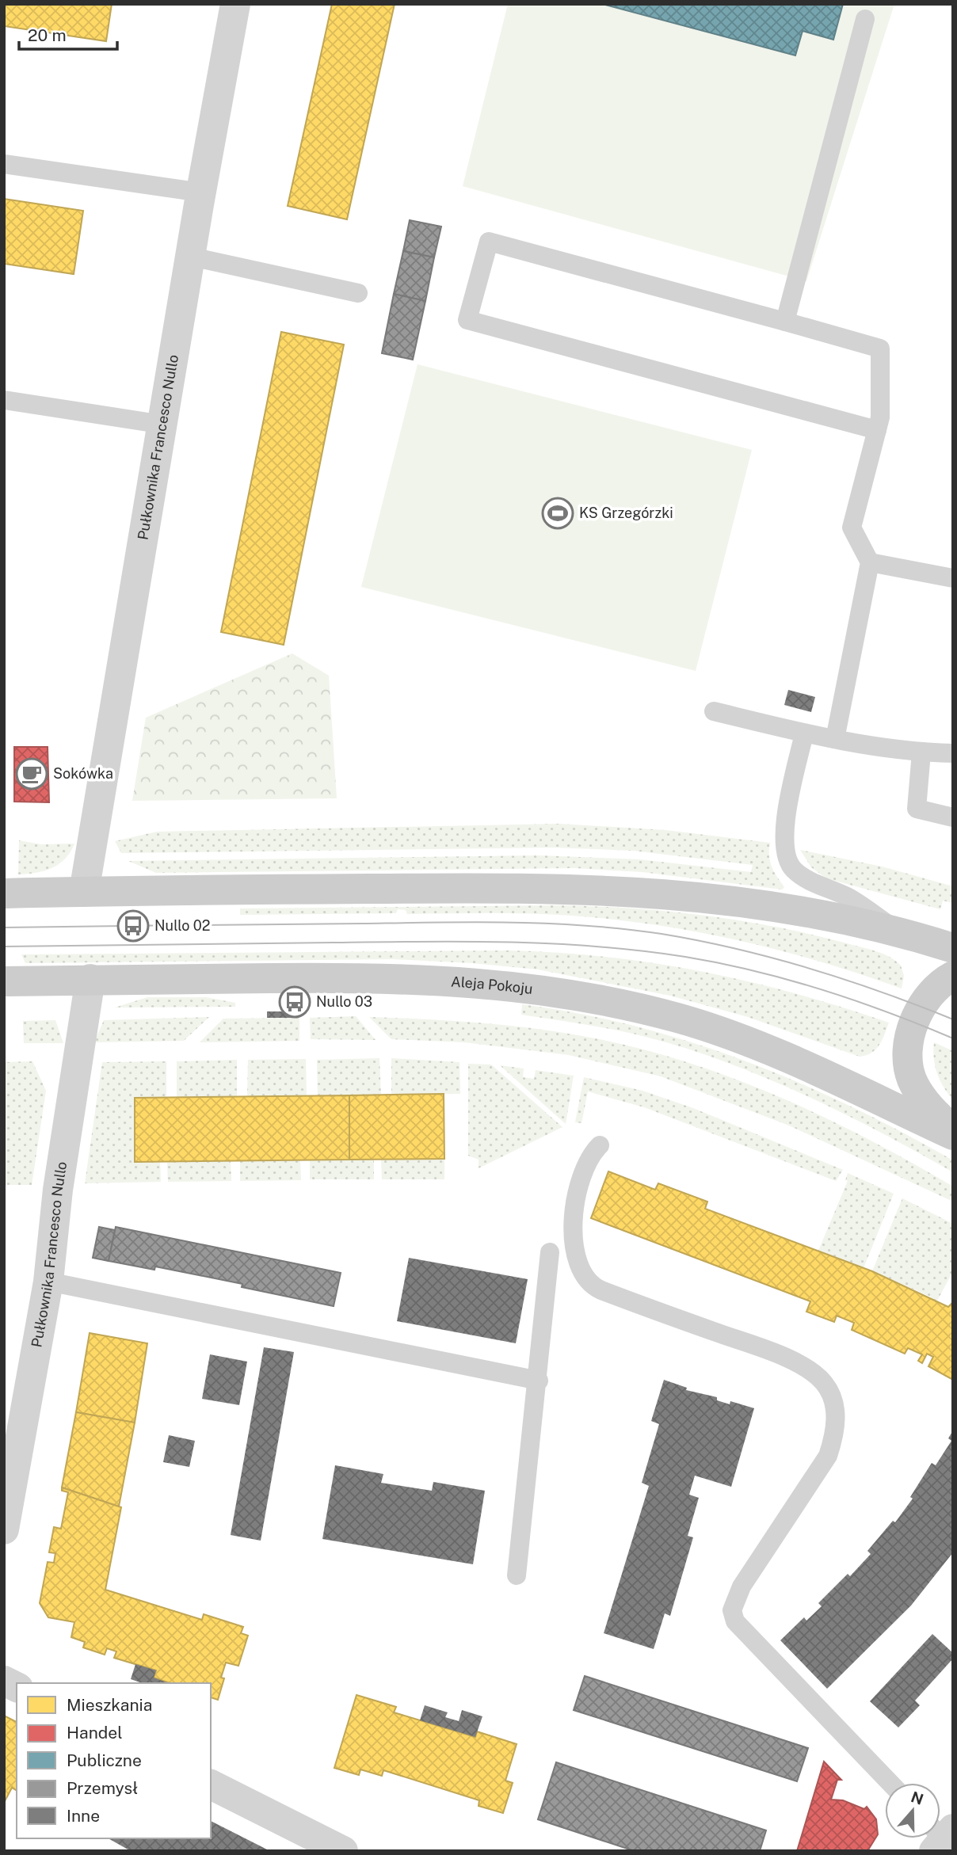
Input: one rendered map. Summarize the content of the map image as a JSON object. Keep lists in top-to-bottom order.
{
  "streets": {
    "main road": ["Aleja Pokoju"],
    "street": ["Pułkownika Francesco Nullo"]
  },
  "crossings": [
    ["Pułkownika Francesco Nullo", "Aleja Pokoju"]
  ],
  "places": {
    "sports": ["KS Grzegórzki"],
    "cafe": ["Sokówka"],
    "bus stop": ["Nullo 02", "Nullo 03"]
  },
  "legend": [
    "Mieszkania",
    "Handel",
    "Publiczne",
    "Przemysł",
    "Inne"
  ],
  "scale_bar": "20 m",
  "north": "top"
}
